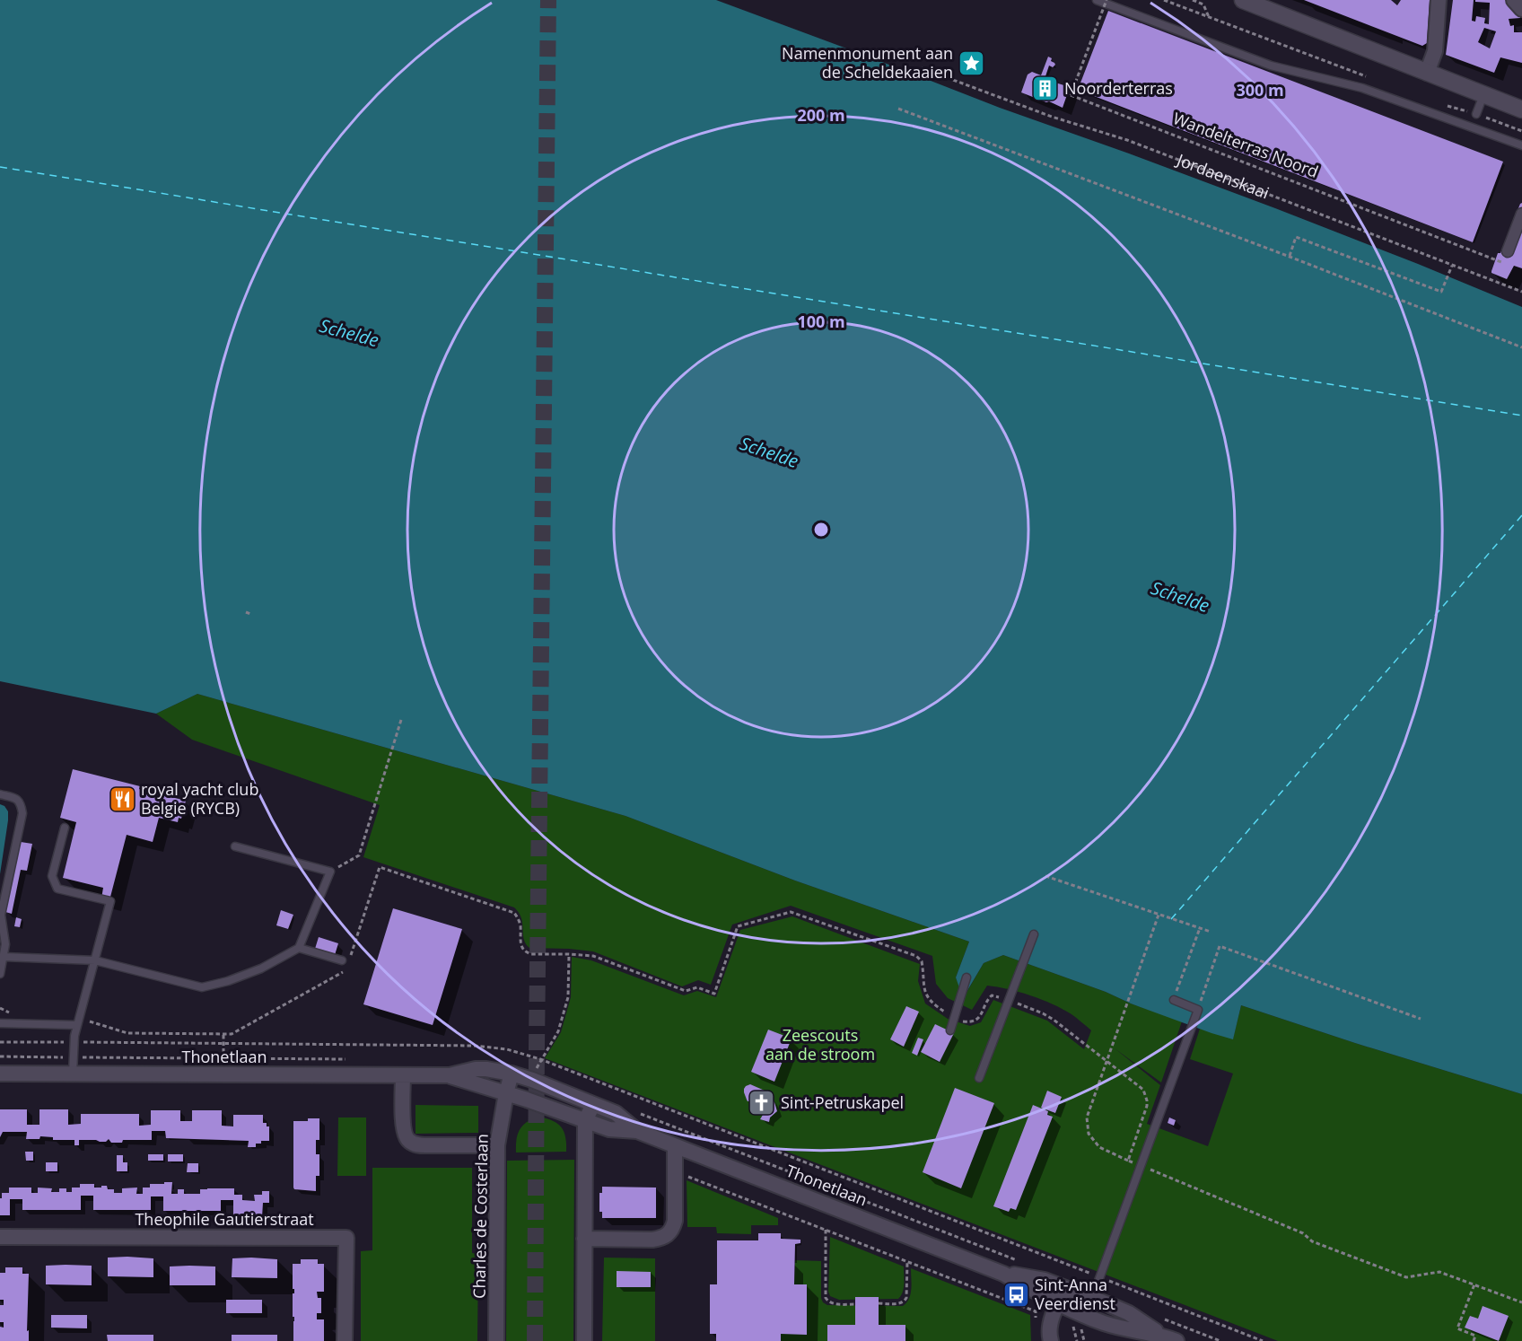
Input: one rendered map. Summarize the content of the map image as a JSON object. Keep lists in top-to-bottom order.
{
  "streets": {
    "street": ["Thonetlaan", "Charles de Costerlaan", "Theophile Gautierstraat"],
    "path": ["Wandelterras Noord", "Jordaenskaai"]
  },
  "crossings": [
    ["Thonetlaan", "Charles de Costerlaan"]
  ],
  "water": ["Schelde"],
  "parks": ["Zeescouts aan de stroom"],
  "places": {
    "place": ["Namenmonument aan de Scheldekaaien"],
    "building": ["Noorderterras"],
    "restaurant": ["royal yacht club Belgie (RYCB)"],
    "church": ["Sint-Petruskapel"],
    "bus stop": ["Sint-Anna Veerdienst"]
  },
  "rings": ["300 m", "200 m", "100 m"]
}
